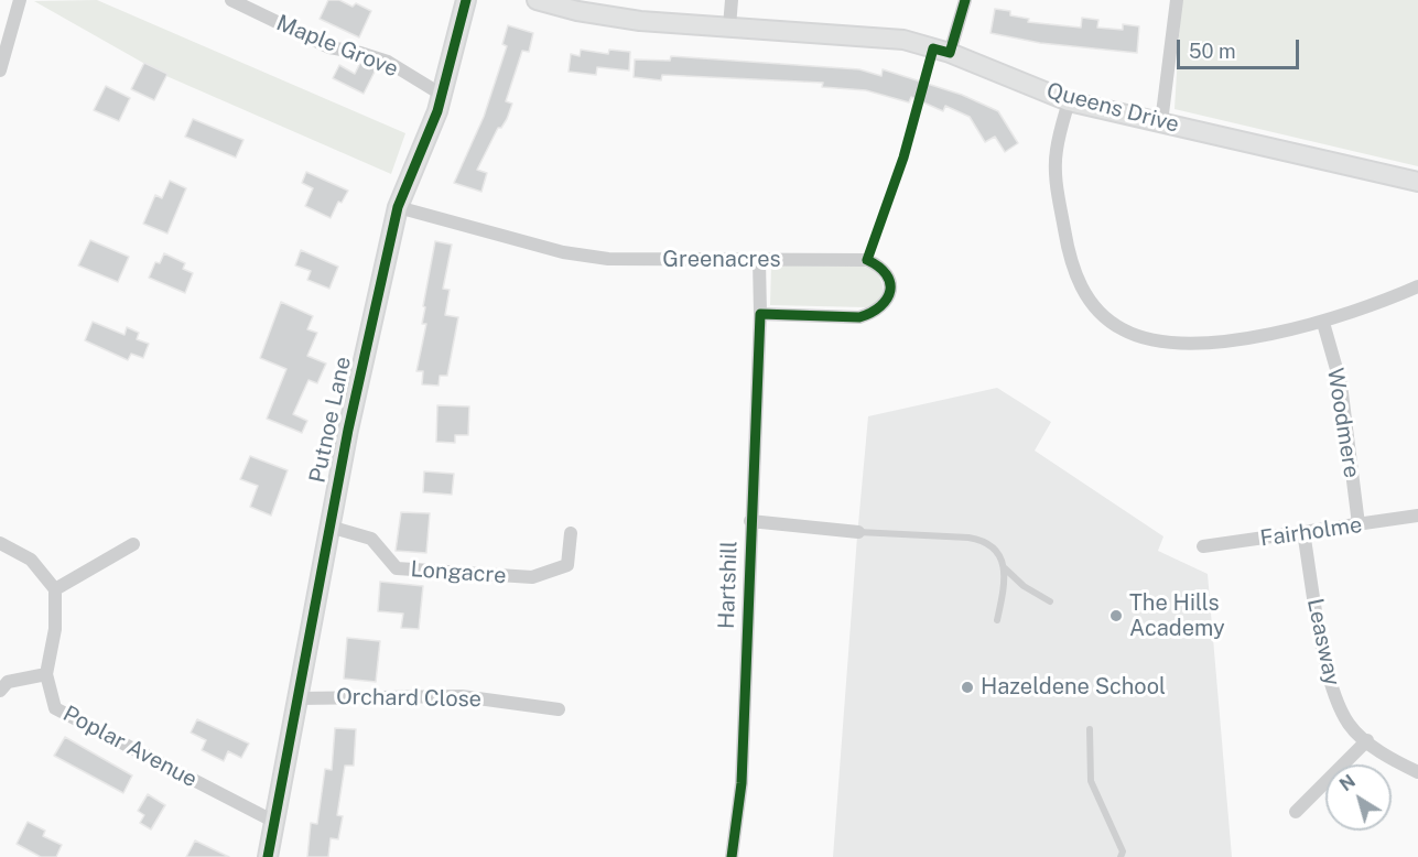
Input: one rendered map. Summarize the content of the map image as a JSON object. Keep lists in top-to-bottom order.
{
  "streets": {
    "street": [
      "Maple Grove",
      "Queens Drive",
      "Greenacres",
      "Putnoe Lane",
      "Woodmere",
      "Fairholme",
      "Longacre",
      "Hartshill",
      "Leasway",
      "Orchard Close",
      "Poplar Avenue"
    ]
  },
  "crossings": [
    ["Maple Grove", "Putnoe Lane"],
    ["Greenacres", "Putnoe Lane"],
    ["Greenacres", "Hartshill"],
    ["Putnoe Lane", "Longacre"],
    ["Putnoe Lane", "Orchard Close"],
    ["Putnoe Lane", "Poplar Avenue"],
    ["Woodmere", "Fairholme"],
    ["Fairholme", "Leasway"]
  ],
  "places": ["The Hills Academy", "Hazeldene School"],
  "scale_bar": "50 m",
  "north": "top left"
}
